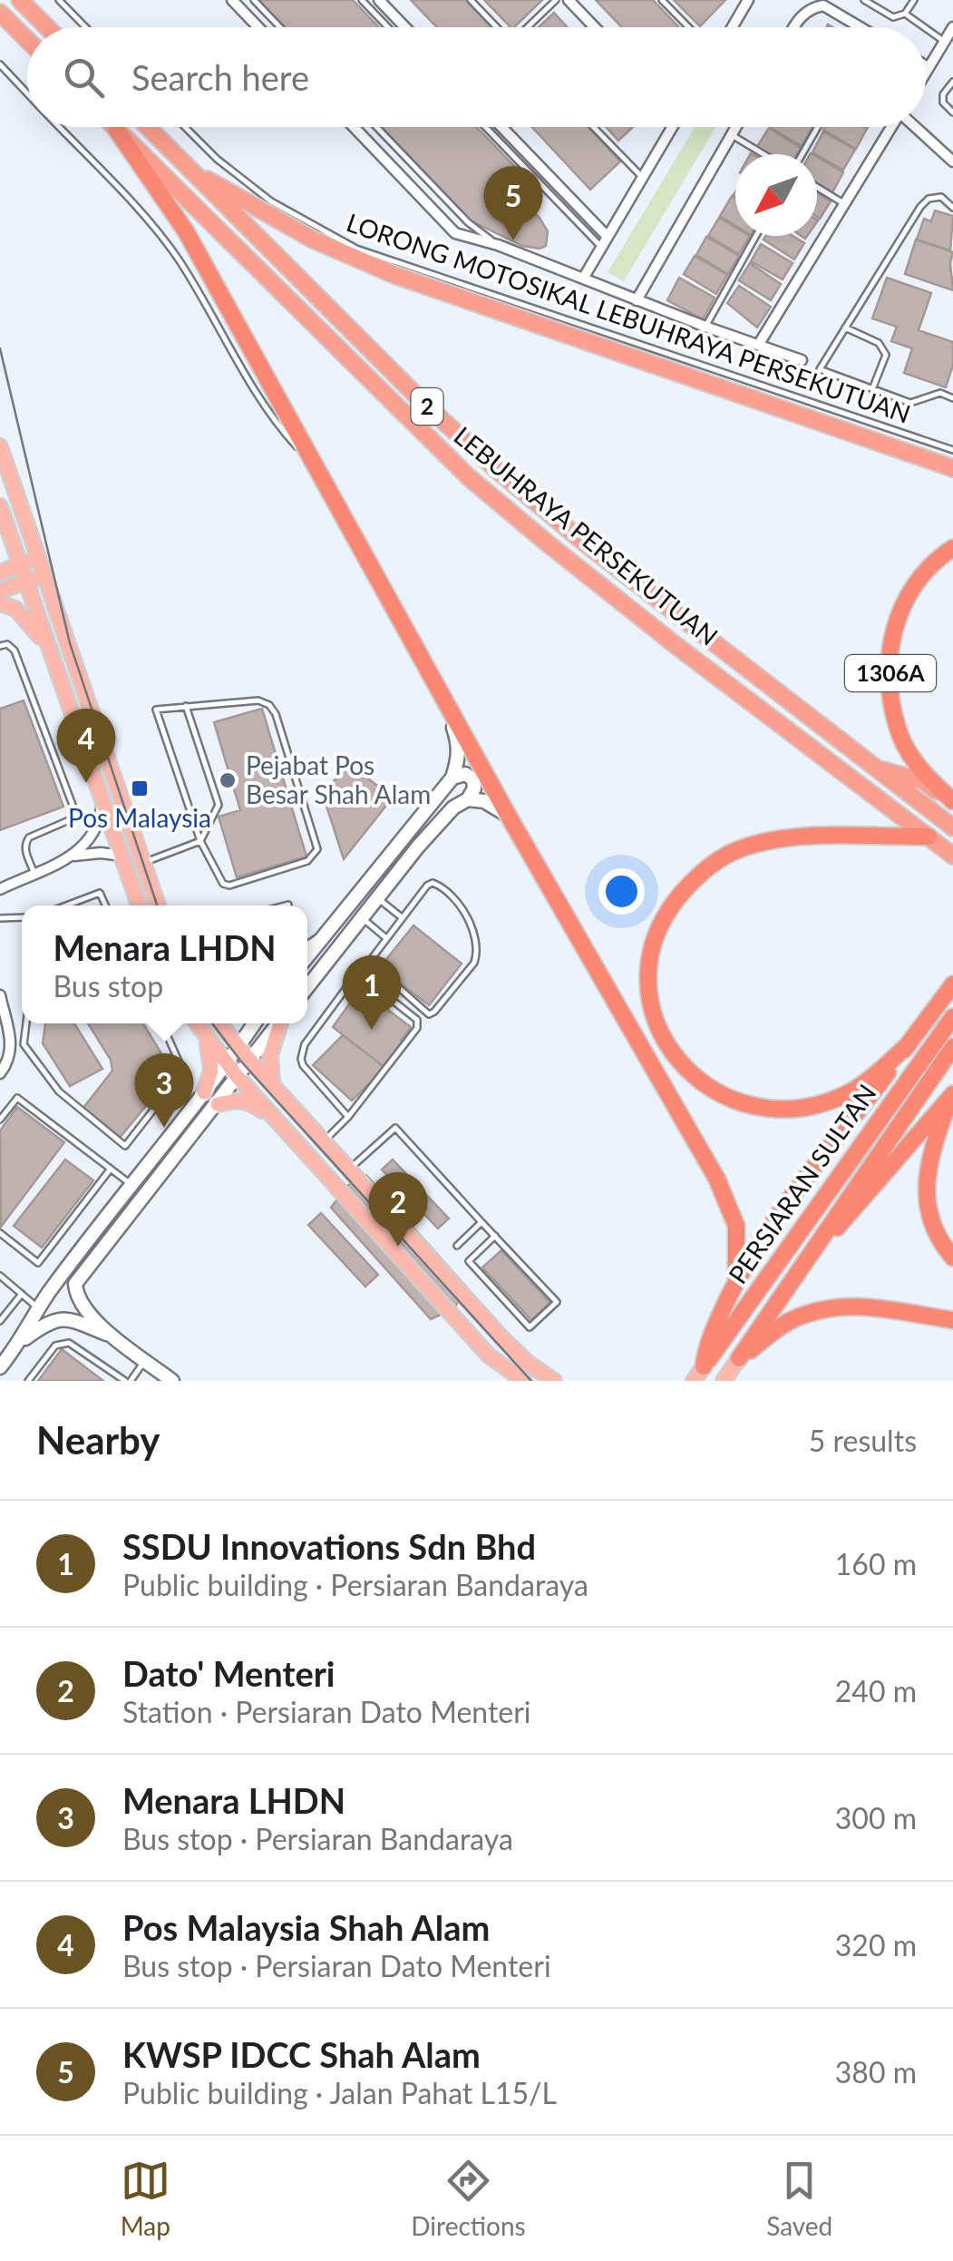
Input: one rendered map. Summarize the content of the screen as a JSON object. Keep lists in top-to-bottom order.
{
  "streets": {
    "highway": [
      "2",
      "LEBUHRAYA PERSEKUTUAN",
      "1306A",
      "PERSIARAN SULTAN"
    ],
    "lane": ["LORONG MOTOSIKAL LEBUHRAYA PERSEKUTUAN"]
  },
  "places": {
    "other": ["Pejabat Pos Besar Shah Alam"],
    "transit": ["Pos Malaysia"]
  },
  "north": "bottom left",
  "page": {
    "search": "Search here",
    "pins": [
      "5",
      "4",
      "1",
      "3",
      "2"
    ],
    "popup": ["Menara LHDN", "Bus stop"],
    "heading": ["Nearby", "5 results"],
    "list": [
      {
        "mark": "1",
        "name": "SSDU Innovations Sdn Bhd",
        "note": "Public building · Persiaran Bandaraya",
        "value": "160 m"
      },
      {
        "mark": "2",
        "name": "Dato' Menteri",
        "note": "Station · Persiaran Dato Menteri",
        "value": "240 m"
      },
      {
        "mark": "3",
        "name": "Menara LHDN",
        "note": "Bus stop · Persiaran Bandaraya",
        "value": "300 m"
      },
      {
        "mark": "4",
        "name": "Pos Malaysia Shah Alam",
        "note": "Bus stop · Persiaran Dato Menteri",
        "value": "320 m"
      },
      {
        "mark": "5",
        "name": "KWSP IDCC Shah Alam",
        "note": "Public building · Jalan Pahat L15/L",
        "value": "380 m"
      }
    ],
    "nav": ["Map", "Directions", "Saved"]
  }
}
